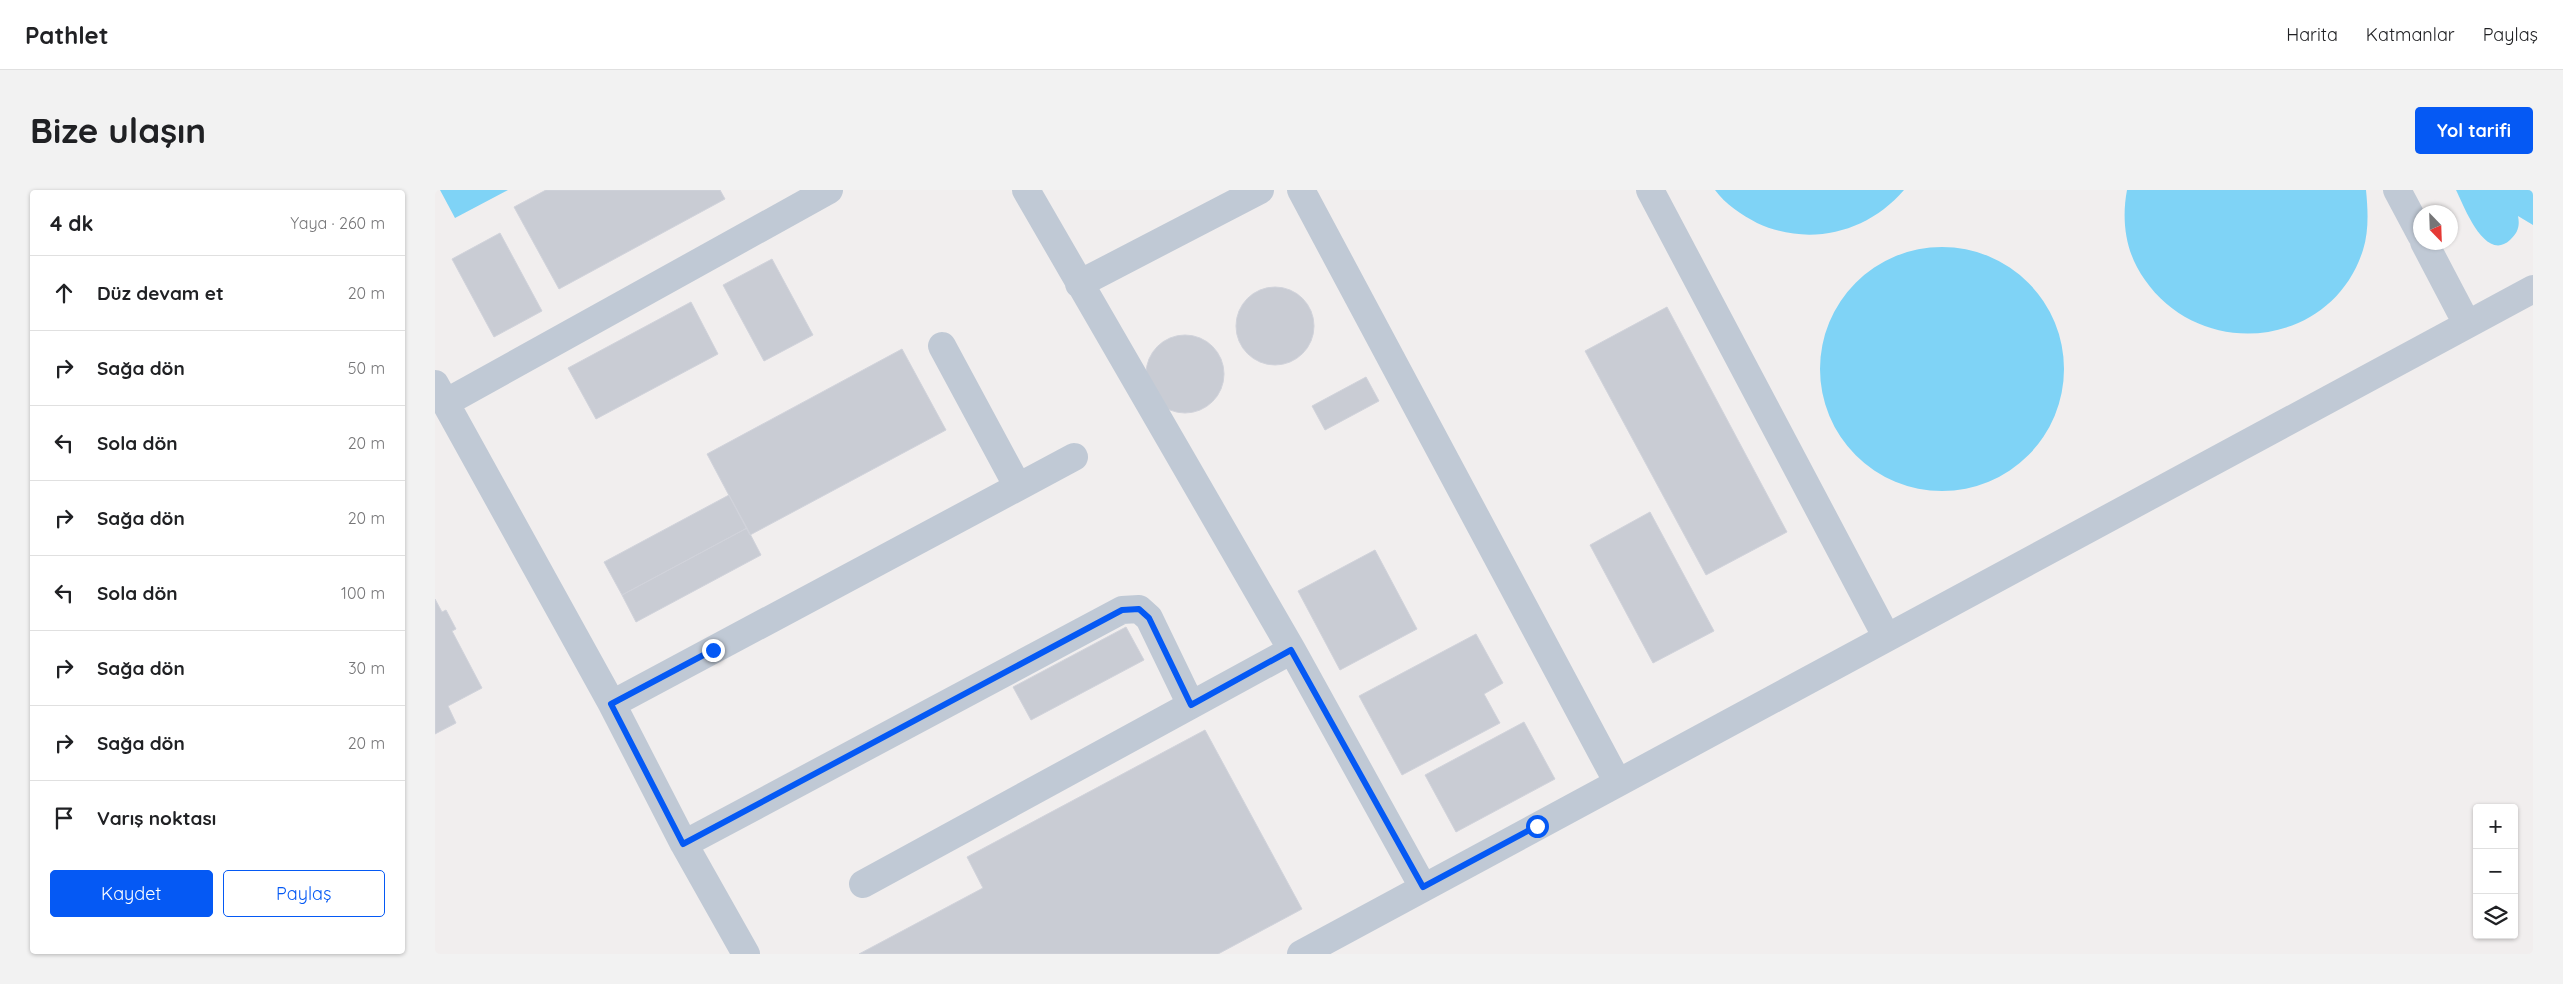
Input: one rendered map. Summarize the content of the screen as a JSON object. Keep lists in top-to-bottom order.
{
  "north": "bottom right",
  "page": {
    "header": "Pathlet",
    "nav": ["Harita", "Katmanlar", "Paylaş"],
    "buttons": [
      "Yol tarifi",
      ["Kaydet", "Paylaş"]
    ],
    "title": "Bize ulaşın",
    "heading": ["4 dk", "Yaya · 260 m"],
    "list": [
      ["Düz devam et", "20 m"],
      ["Sağa dön", "50 m"],
      ["Sola dön", "20 m"],
      ["Sağa dön", "20 m"],
      ["Sola dön", "100 m"],
      ["Sağa dön", "30 m"],
      ["Sağa dön", "20 m"],
      "Varış noktası"
    ],
    "map_buttons": ["+", "−"]
  }
}
